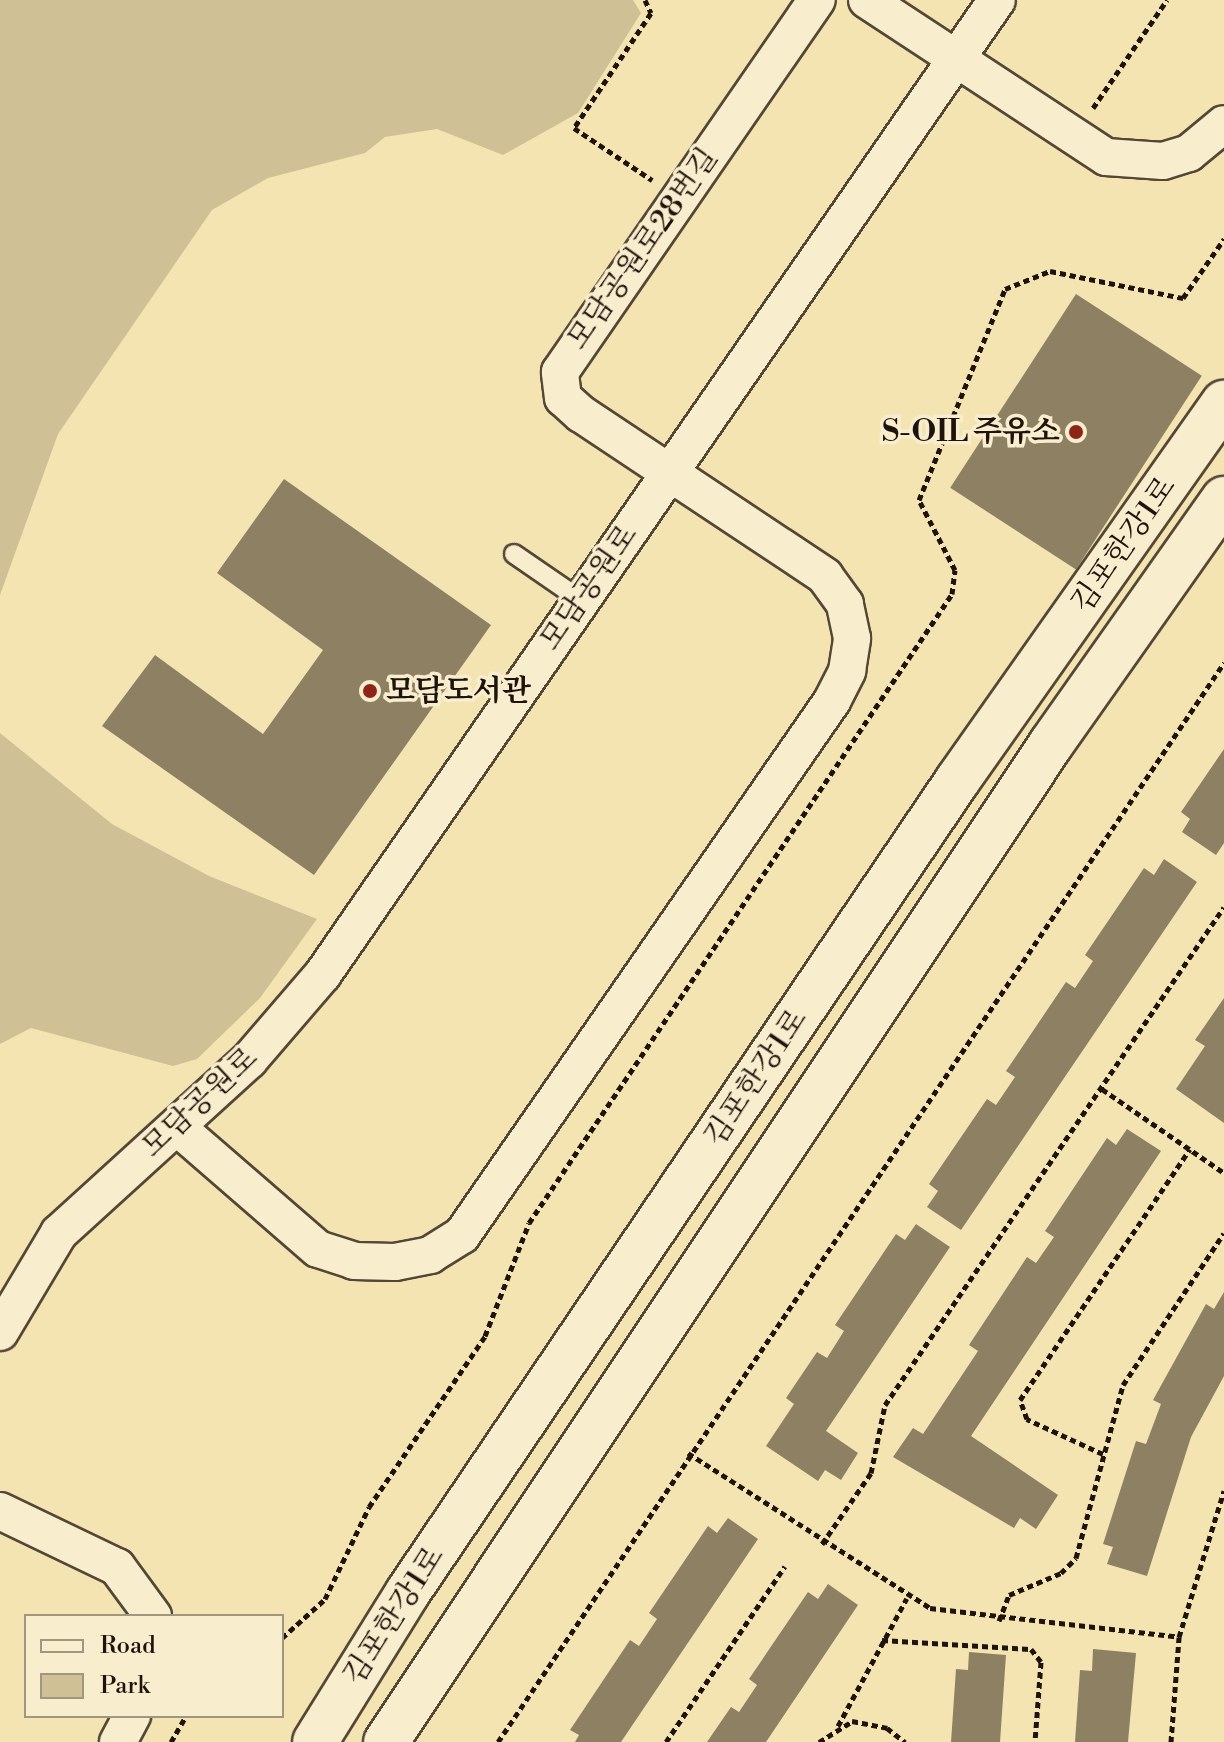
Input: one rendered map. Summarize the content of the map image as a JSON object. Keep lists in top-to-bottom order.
{
  "streets": {
    "street": ["모담공원로28번길", "김포한강1로", "모담공원로"]
  },
  "crossings": [
    ["모담공원로28번길", "모담공원로"]
  ],
  "places": ["S-OIL 주유소", "모담도서관"],
  "legend": ["Road", "Park"]
}
